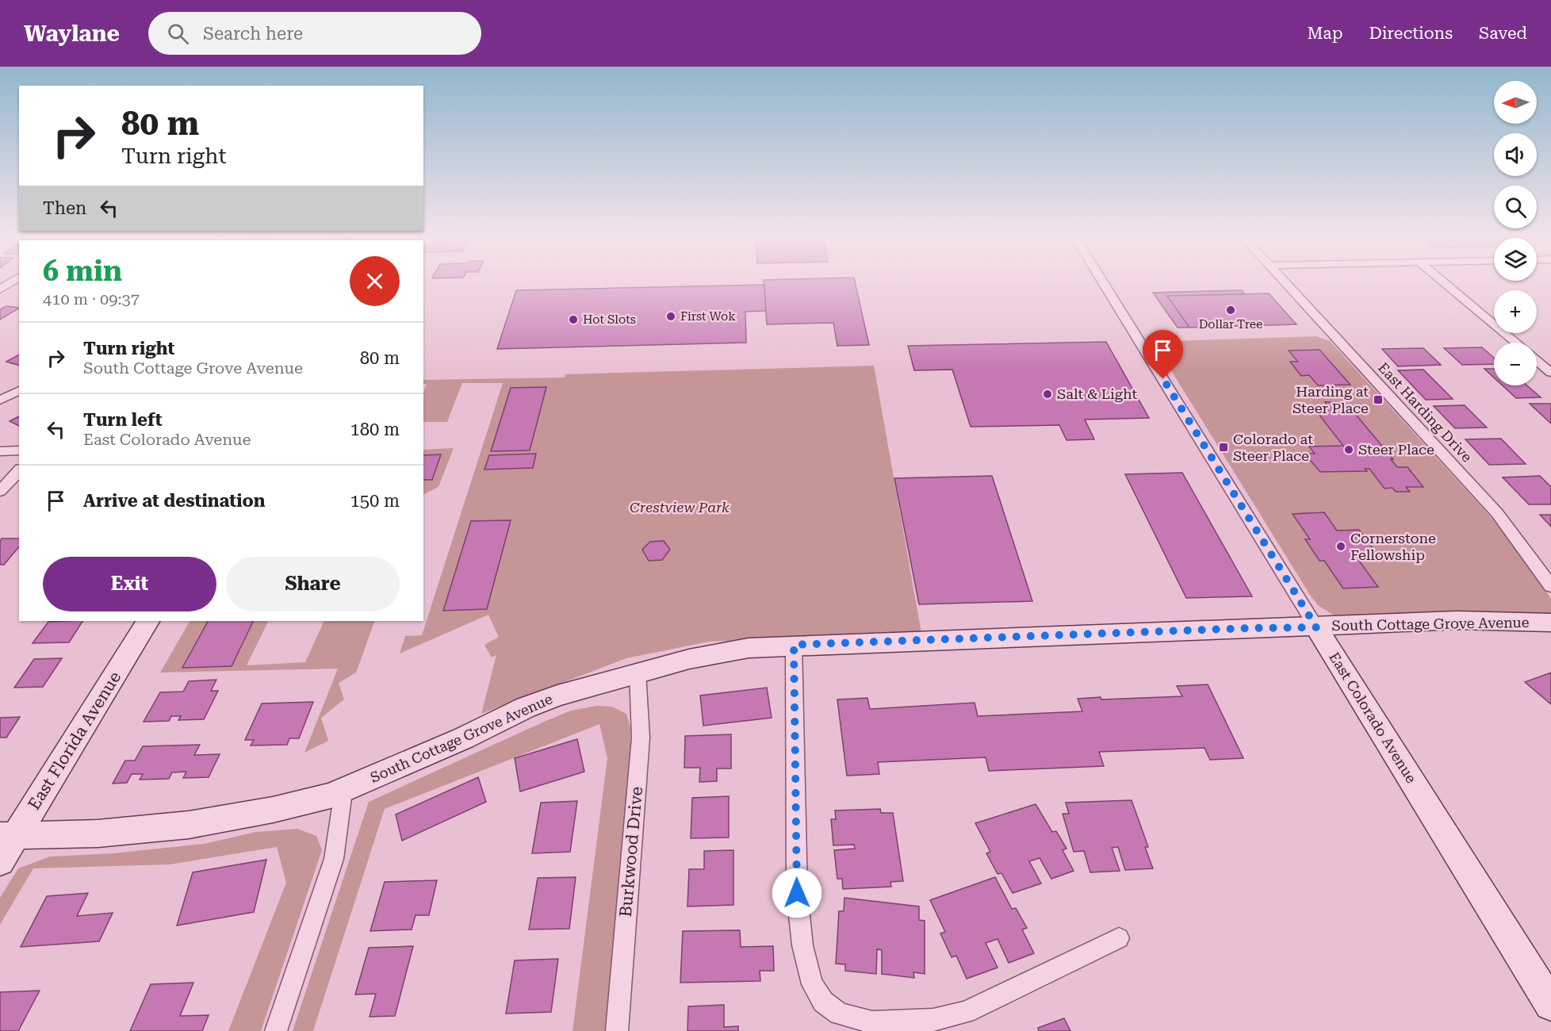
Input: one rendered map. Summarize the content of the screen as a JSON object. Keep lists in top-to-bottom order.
{
  "streets": {
    "street": [
      "East Harding Drive",
      "South Cottage Grove Avenue",
      "East Colorado Avenue",
      "East Florida Avenue",
      "Burkwood Drive"
    ]
  },
  "crossings": [
    ["South Cottage Grove Avenue", "East Colorado Avenue"],
    ["South Cottage Grove Avenue", "East Florida Avenue"],
    ["South Cottage Grove Avenue", "Burkwood Drive"]
  ],
  "parks": ["Crestview Park"],
  "places": {
    "other": [
      "Dollar Tree",
      "First Wok",
      "Hot Slots",
      "Salt & Light",
      "Steer Place",
      "Cornerstone Fellowship"
    ],
    "transit": ["Harding at Steer Place", "Colorado at Steer Place"]
  },
  "north": "left",
  "page": {
    "header": "Waylane",
    "search": "Search here",
    "nav": ["Map", "Directions", "Saved"],
    "map_buttons": ["+", "−"],
    "turn": ["80 m", "Turn right"],
    "then": "Then",
    "heading": ["6 min", "410 m · 09:37"],
    "list": [
      {
        "name": "Turn right",
        "note": "South Cottage Grove Avenue",
        "value": "80 m"
      },
      {
        "name": "Turn left",
        "note": "East Colorado Avenue",
        "value": "180 m"
      },
      {
        "name": "Arrive at destination",
        "value": "150 m"
      }
    ],
    "buttons": ["Exit", "Share"]
  }
}
